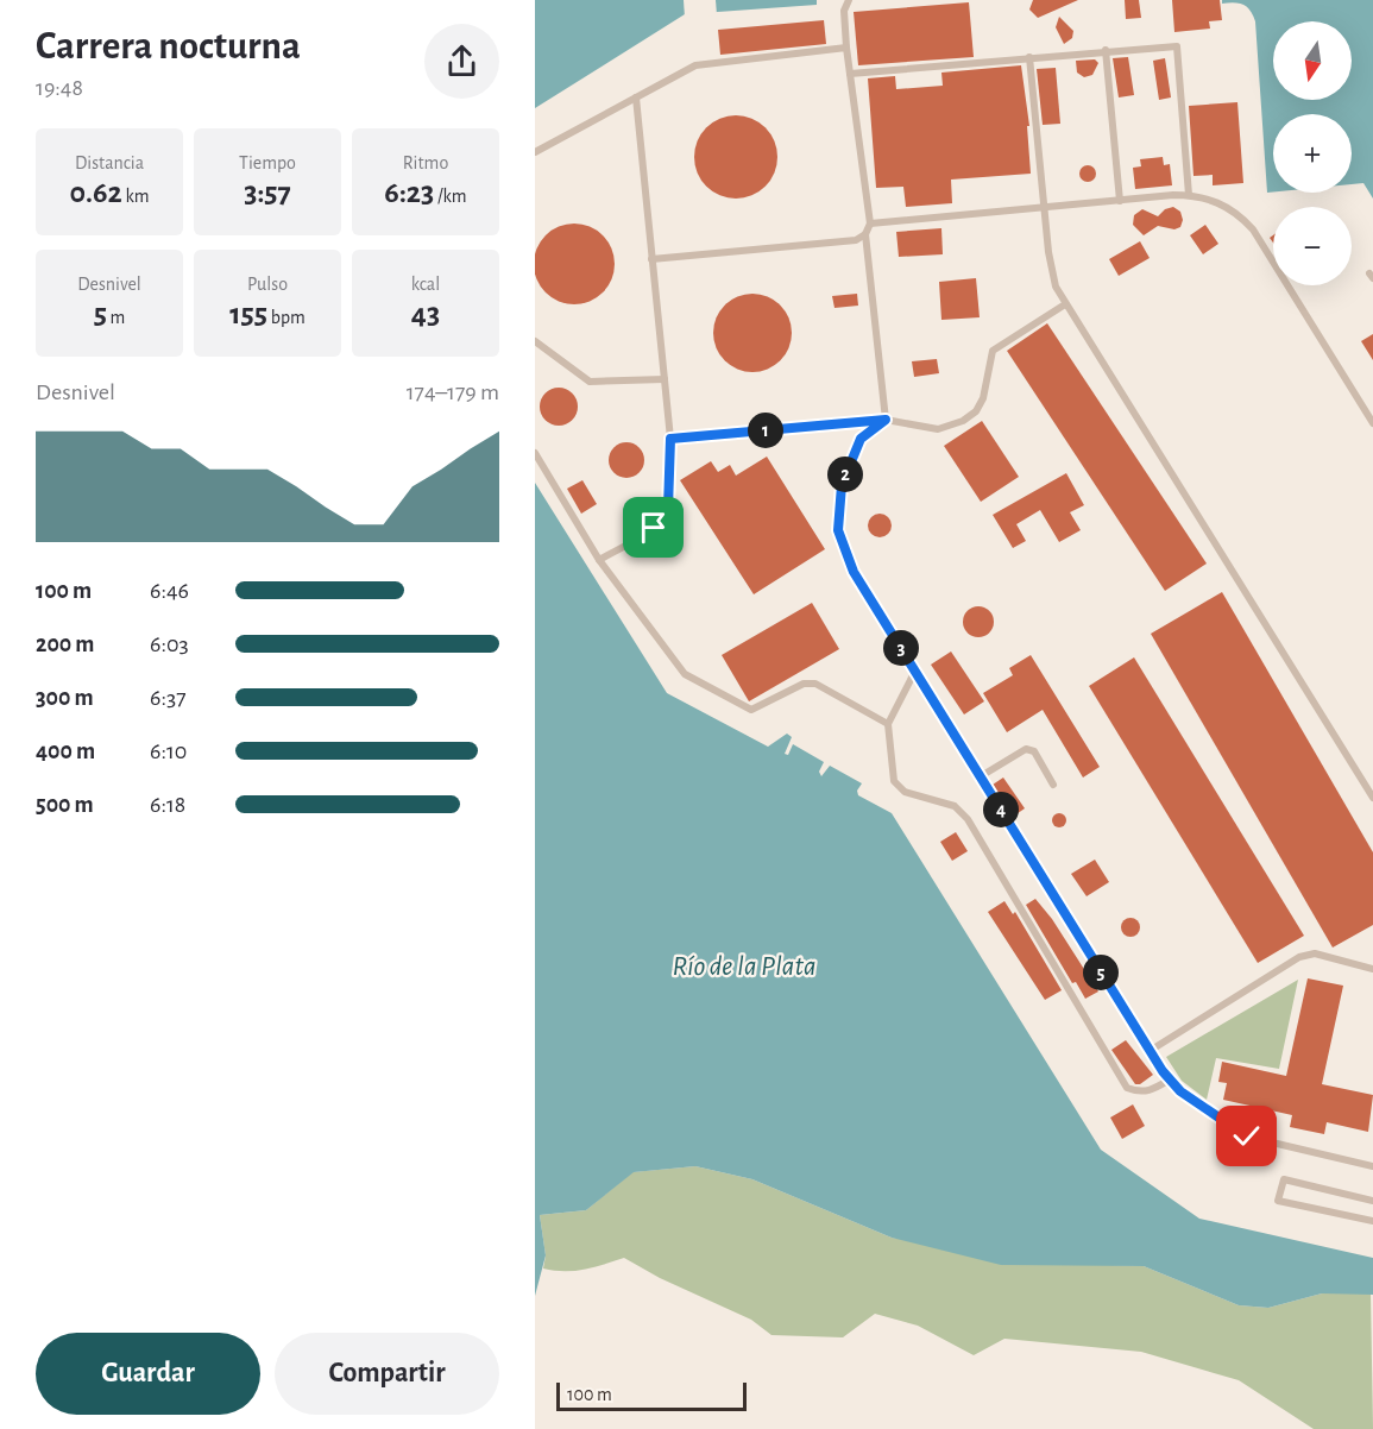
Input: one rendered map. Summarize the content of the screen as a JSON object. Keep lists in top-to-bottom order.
{
  "water": ["Río de la Plata"],
  "scale_bar": "100 m",
  "north": "bottom",
  "page": {
    "heading": ["Carrera nocturna", "19:48"],
    "map_buttons": ["+", "−"],
    "stats": [
      ["Distancia", "0.62 km"],
      ["Tiempo", "3:57"],
      ["Ritmo", "6:23 /km"],
      ["Desnivel", "5 m"],
      ["Pulso", "155 bpm"],
      ["kcal", "43"]
    ],
    "chart": ["Desnivel", "174–179 m"],
    "pins": [
      "1",
      "2",
      "3",
      "4",
      "5"
    ],
    "list": [
      {
        "name": "100 m",
        "note": "6:46"
      },
      {
        "name": "200 m",
        "note": "6:03"
      },
      {
        "name": "300 m",
        "note": "6:37"
      },
      {
        "name": "400 m",
        "note": "6:10"
      },
      {
        "name": "500 m",
        "note": "6:18"
      }
    ],
    "buttons": ["Guardar", "Compartir"],
    "scale": "100 m"
  }
}
